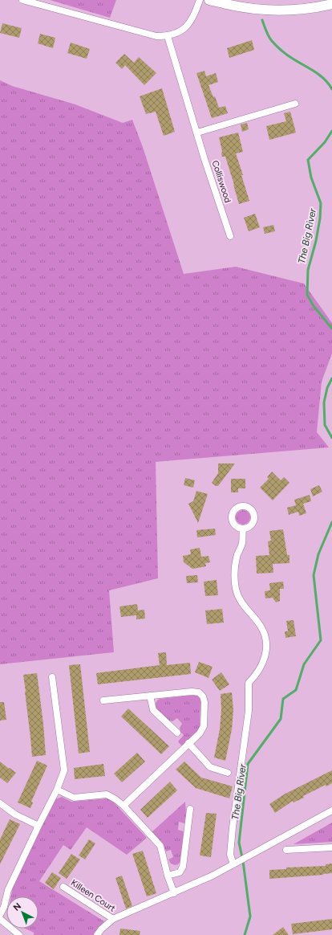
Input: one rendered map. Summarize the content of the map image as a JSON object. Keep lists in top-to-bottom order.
{
  "streets": {
    "street": ["Colliswood", "Killeen Court"]
  },
  "water": ["The Big River"],
  "north": "top left"
}
